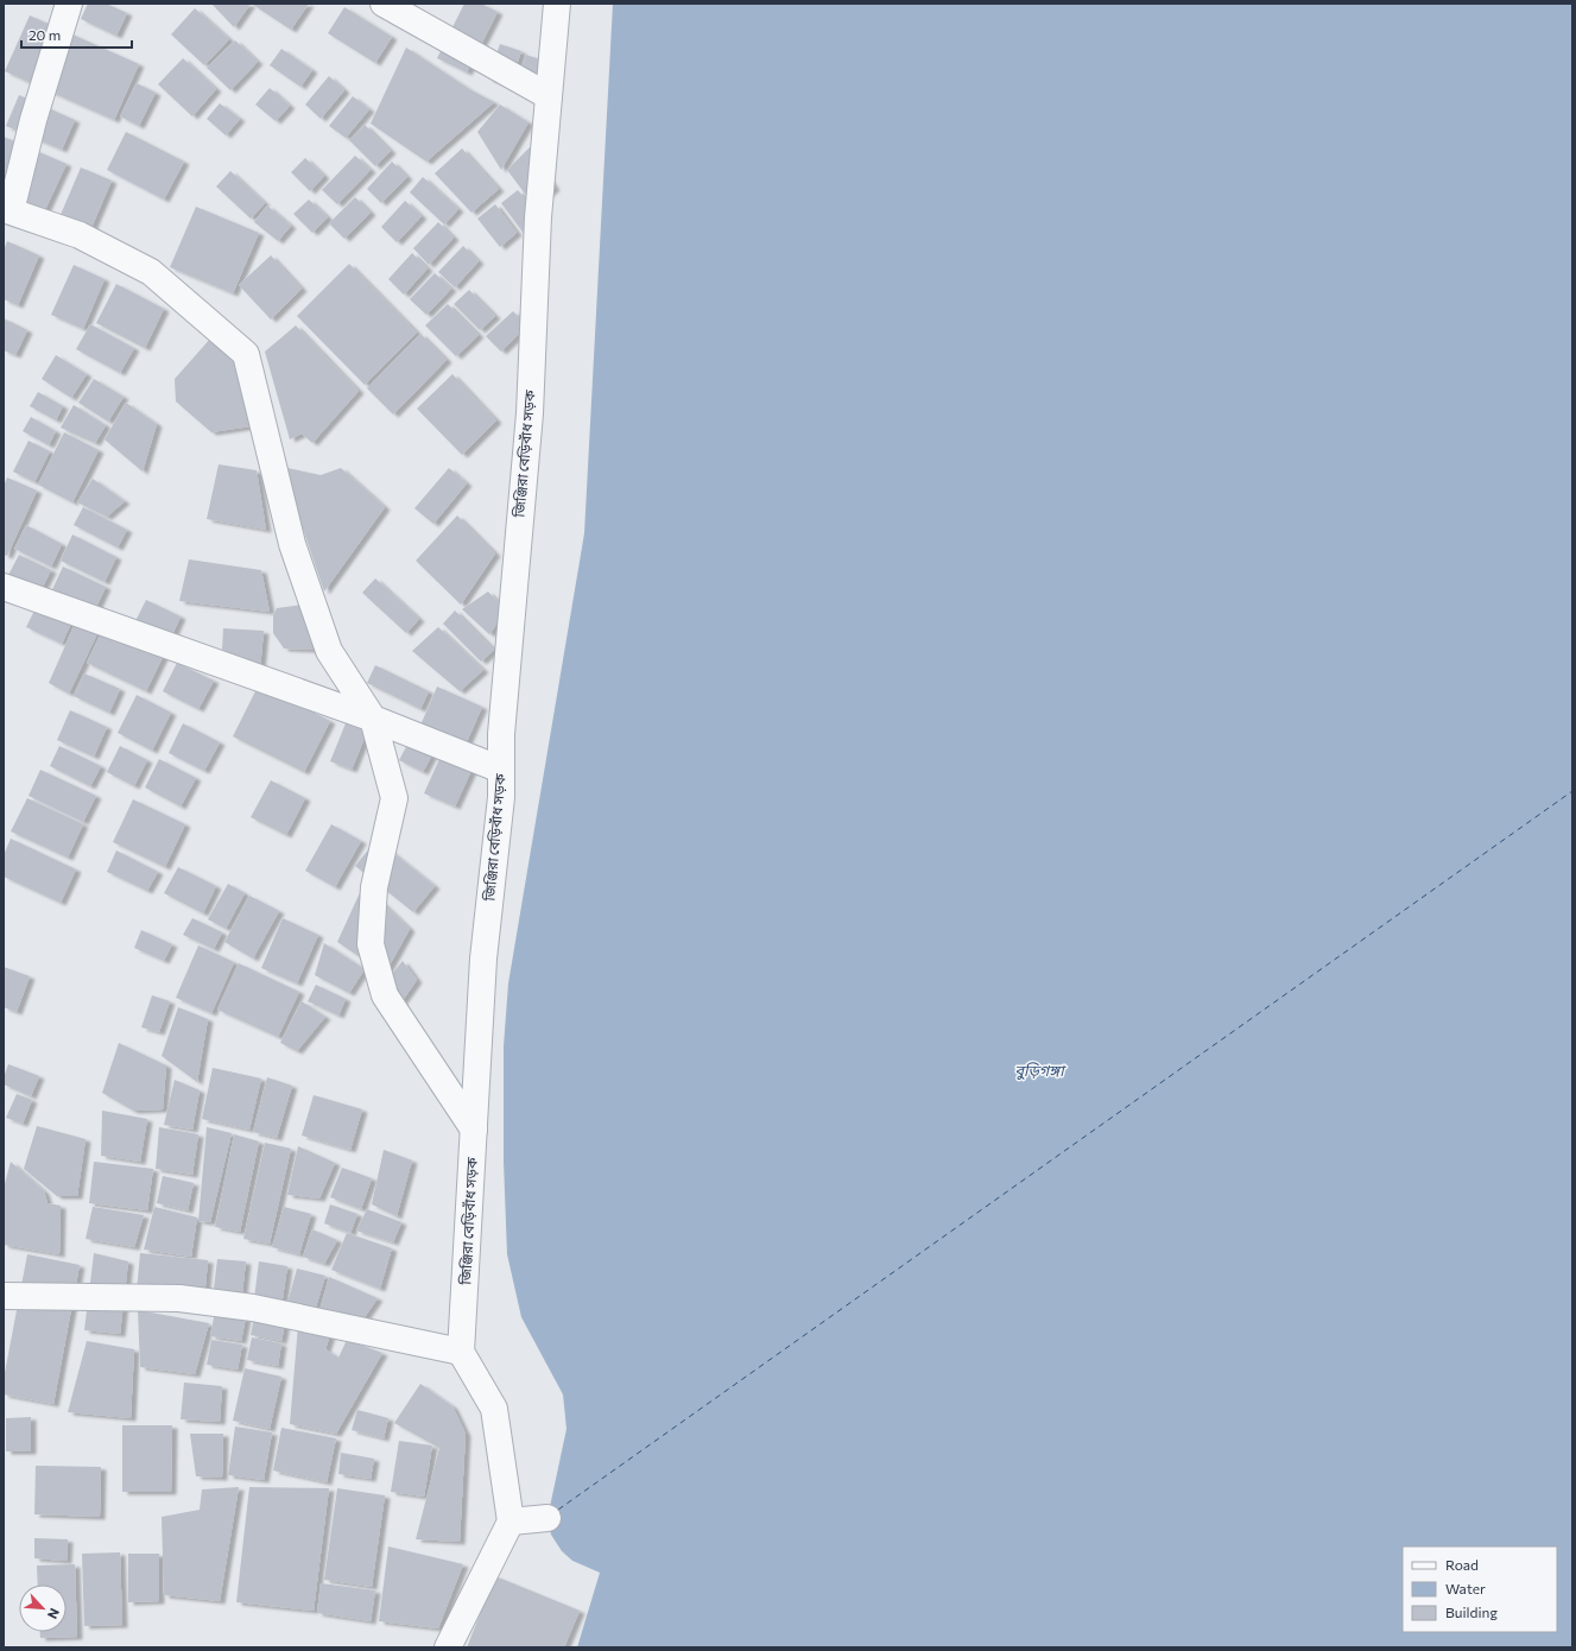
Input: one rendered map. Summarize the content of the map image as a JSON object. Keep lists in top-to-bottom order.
{
  "streets": {
    "street": ["জিঞ্জিরা বেড়িবাঁধ সড়ক"]
  },
  "water": ["বুড়িগঙ্গা"],
  "legend": ["Road", "Water", "Building"],
  "scale_bar": "20 m",
  "north": "bottom right"
}
